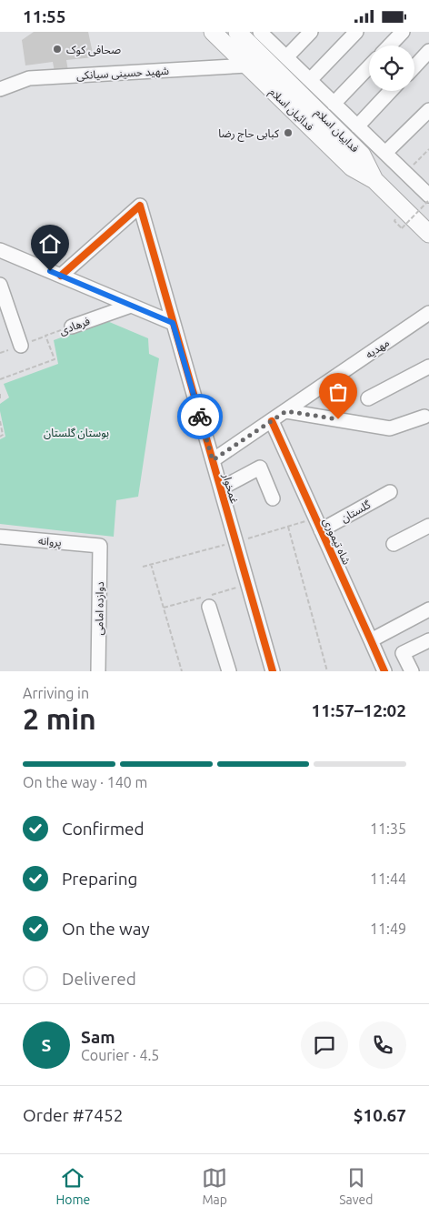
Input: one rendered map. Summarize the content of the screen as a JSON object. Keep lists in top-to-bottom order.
{
  "streets": {
    "main road": ["فدائیان اسلام", "فداییان اسلام"],
    "street": [
      "شهید حسینی سیانکی",
      "فرهادی",
      "مهدیه",
      "غمخوار",
      "گلستان",
      "پروانه",
      "شاه تیموری",
      "دوازده امامی"
    ]
  },
  "crossings": [
    ["شهید حسینی سیانکی", "فدائیان اسلام"],
    ["فدائیان اسلام", "فداییان اسلام"],
    ["مهدیه", "غمخوار"],
    ["مهدیه", "شاه تیموری"],
    ["گلستان", "شاه تیموری"],
    ["پروانه", "دوازده امامی"]
  ],
  "parks": ["بوستان گلستان"],
  "places": ["صحافی کوک", "کبابی حاج رضا"],
  "page": {
    "status": "11:55",
    "heading": ["2 min", "Arriving in", "11:57–12:02"],
    "panel": [
      "Sam",
      "Courier · 4.5",
      "Order #7452",
      "$10.67"
    ],
    "bar": "On the way · 140 m",
    "list": [
      ["Confirmed", "11:35"],
      ["Preparing", "11:44"],
      ["On the way", "11:49"],
      "Delivered"
    ],
    "round": "S",
    "tabs": ["Home", "Map", "Saved"]
  }
}
